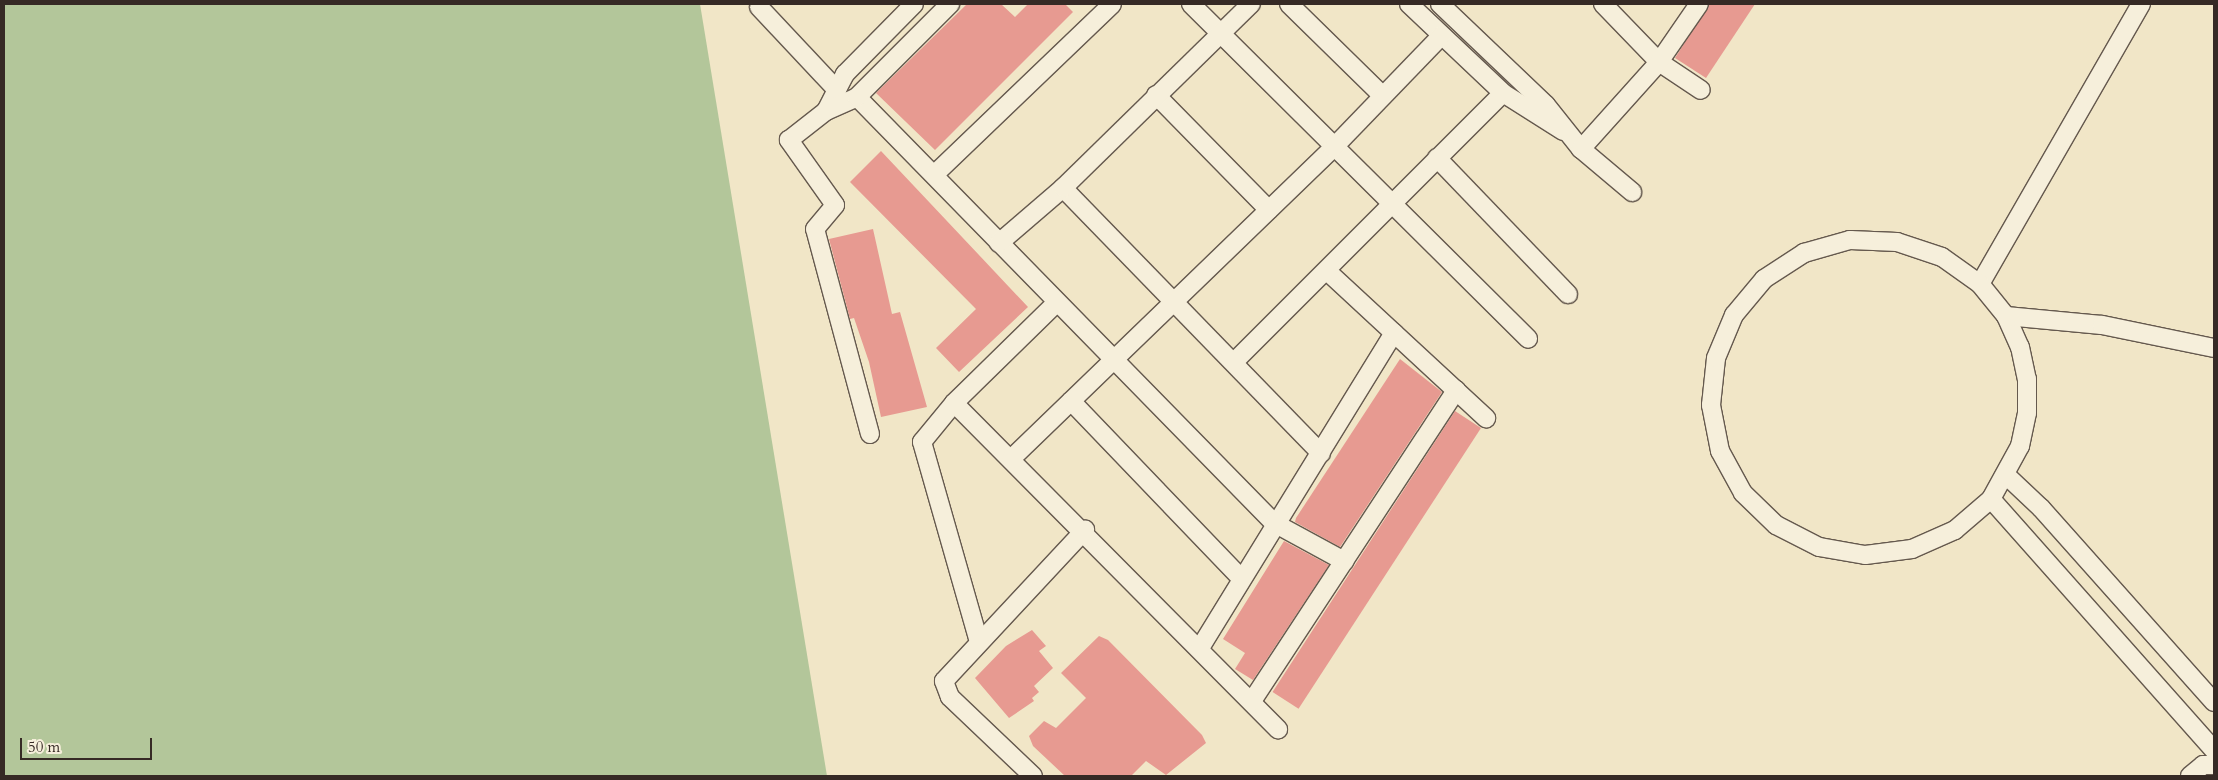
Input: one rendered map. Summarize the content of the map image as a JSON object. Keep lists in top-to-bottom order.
{
  "scale_bar": "50 m"
}
